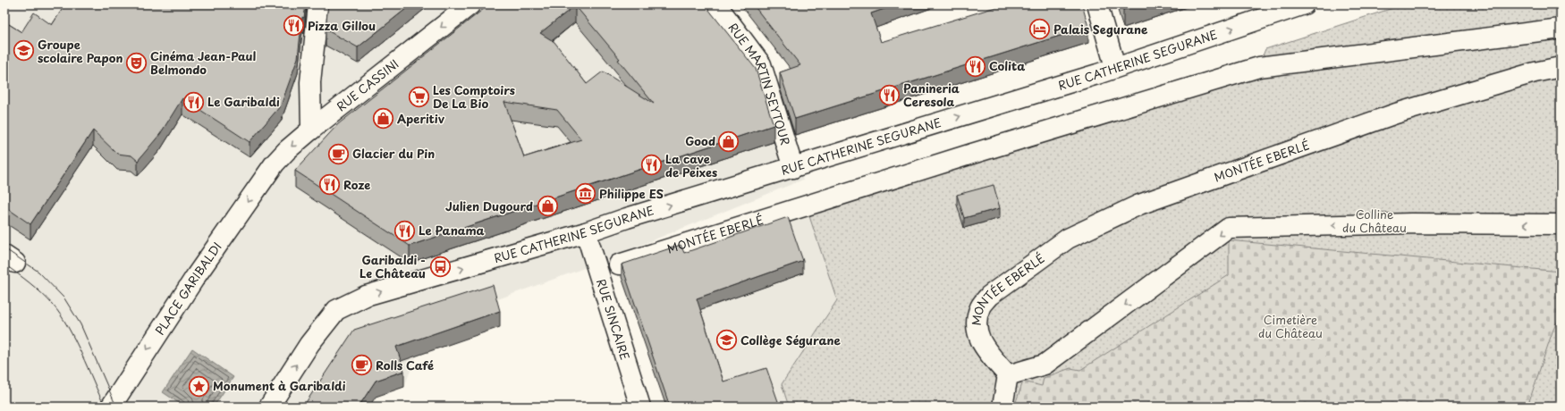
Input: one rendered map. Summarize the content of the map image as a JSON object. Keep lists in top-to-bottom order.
{
  "streets": {
    "street": [
      "RUE CATHERINE SEGURANE",
      "RUE MARTIN SEYTOUR",
      "RUE CASSINI",
      "MONTÉE EBERLÉ",
      "PLACE GARIBALDI",
      "RUE SINCAIRE"
    ]
  },
  "crossings": [
    ["RUE CATHERINE SEGURANE", "RUE MARTIN SEYTOUR"],
    ["RUE CATHERINE SEGURANE", "RUE SINCAIRE"],
    ["RUE CASSINI", "PLACE GARIBALDI"]
  ],
  "one_way": ["RUE CATHERINE SEGURANE", "RUE CASSINI", "PLACE GARIBALDI"],
  "parks": ["Colline du Château", "Cimetière du Château"],
  "places": {
    "restaurant": [
      "Pizza Gillou",
      "Colita",
      "Panineria Ceresola",
      "Le Garibaldi",
      "La cave de Peixes",
      "Roze",
      "Le Panama"
    ],
    "hotel": ["Palais Segurane"],
    "school or university": ["Groupe scolaire Papon", "Collège Ségurane"],
    "theatre": ["Cinéma Jean-Paul Belmondo"],
    "supermarket": ["Les Comptoirs De La Bio"],
    "shop": ["Aperitiv", "Good", "Julien Dugourd"],
    "cafe": ["Glacier du Pin", "Rolls Café"],
    "museum": ["Philippe ES"],
    "bus stop": ["Garibaldi - Le Château"],
    "place": ["Monument à Garibaldi"]
  }
}
